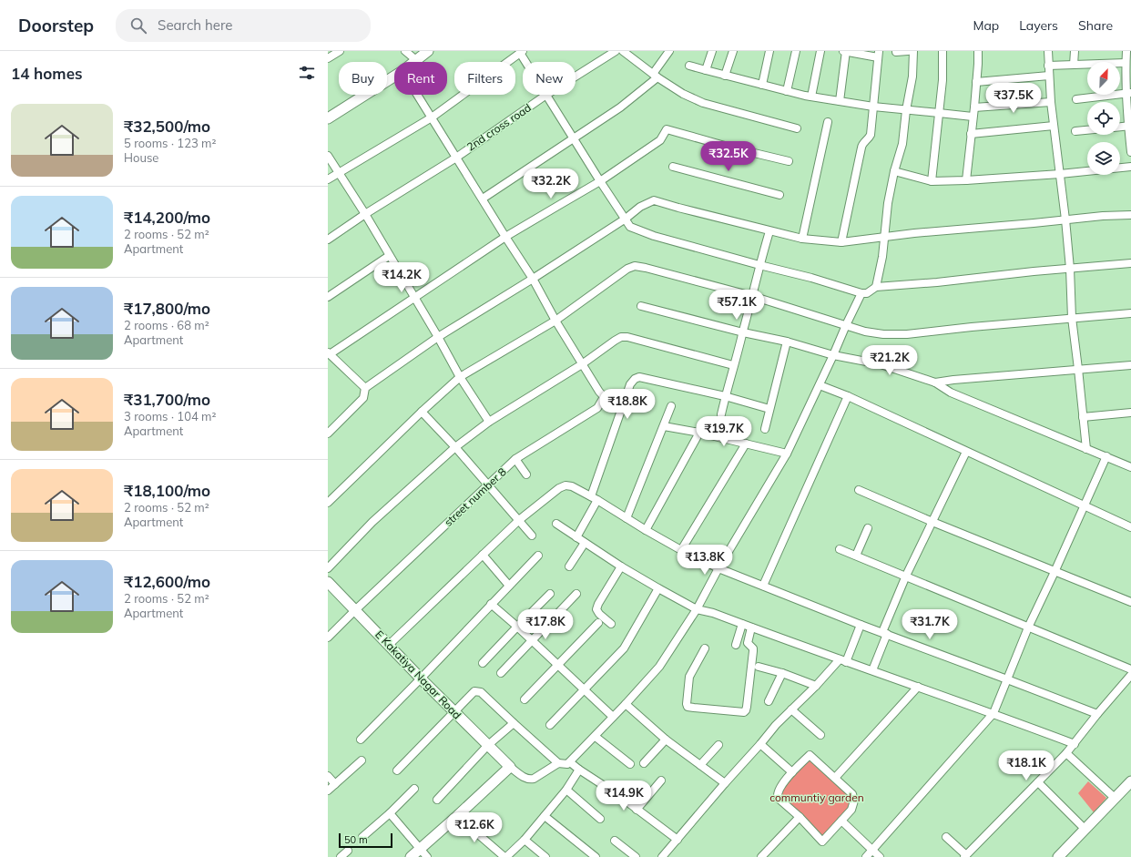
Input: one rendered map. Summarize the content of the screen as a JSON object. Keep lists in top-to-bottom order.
{
  "streets": {
    "street": ["2nd cross road", "street number 8", "E Kakatiya Nagar Road"]
  },
  "crossings": [
    ["street number 8", "E Kakatiya Nagar Road"]
  ],
  "parks": ["communtiy garden"],
  "scale_bar": "50 m",
  "north": "top right",
  "page": {
    "header": "Doorstep",
    "search": "Search here",
    "nav": ["Map", "Layers", "Share"],
    "heading": "14 homes",
    "chip": [
      "Buy",
      "Rent",
      "Filters",
      "New"
    ],
    "price": [
      "₹37.5K",
      "₹32.5K",
      "₹32.2K",
      "₹14.2K",
      "₹57.1K",
      "₹21.2K",
      "₹18.8K",
      "₹19.7K",
      "₹13.8K",
      "₹17.8K",
      "₹31.7K",
      "₹18.1K",
      "₹14.9K",
      "₹12.6K"
    ],
    "list": [
      {
        "name": "₹32,500/mo",
        "note": "5 rooms · 123 m² · House"
      },
      {
        "name": "₹14,200/mo",
        "note": "2 rooms · 52 m² · Apartment"
      },
      {
        "name": "₹17,800/mo",
        "note": "2 rooms · 68 m² · Apartment"
      },
      {
        "name": "₹31,700/mo",
        "note": "3 rooms · 104 m² · Apartment"
      },
      {
        "name": "₹18,100/mo",
        "note": "2 rooms · 52 m² · Apartment"
      },
      {
        "name": "₹12,600/mo",
        "note": "2 rooms · 52 m² · Apartment"
      }
    ],
    "scale": "50 m"
  }
}
